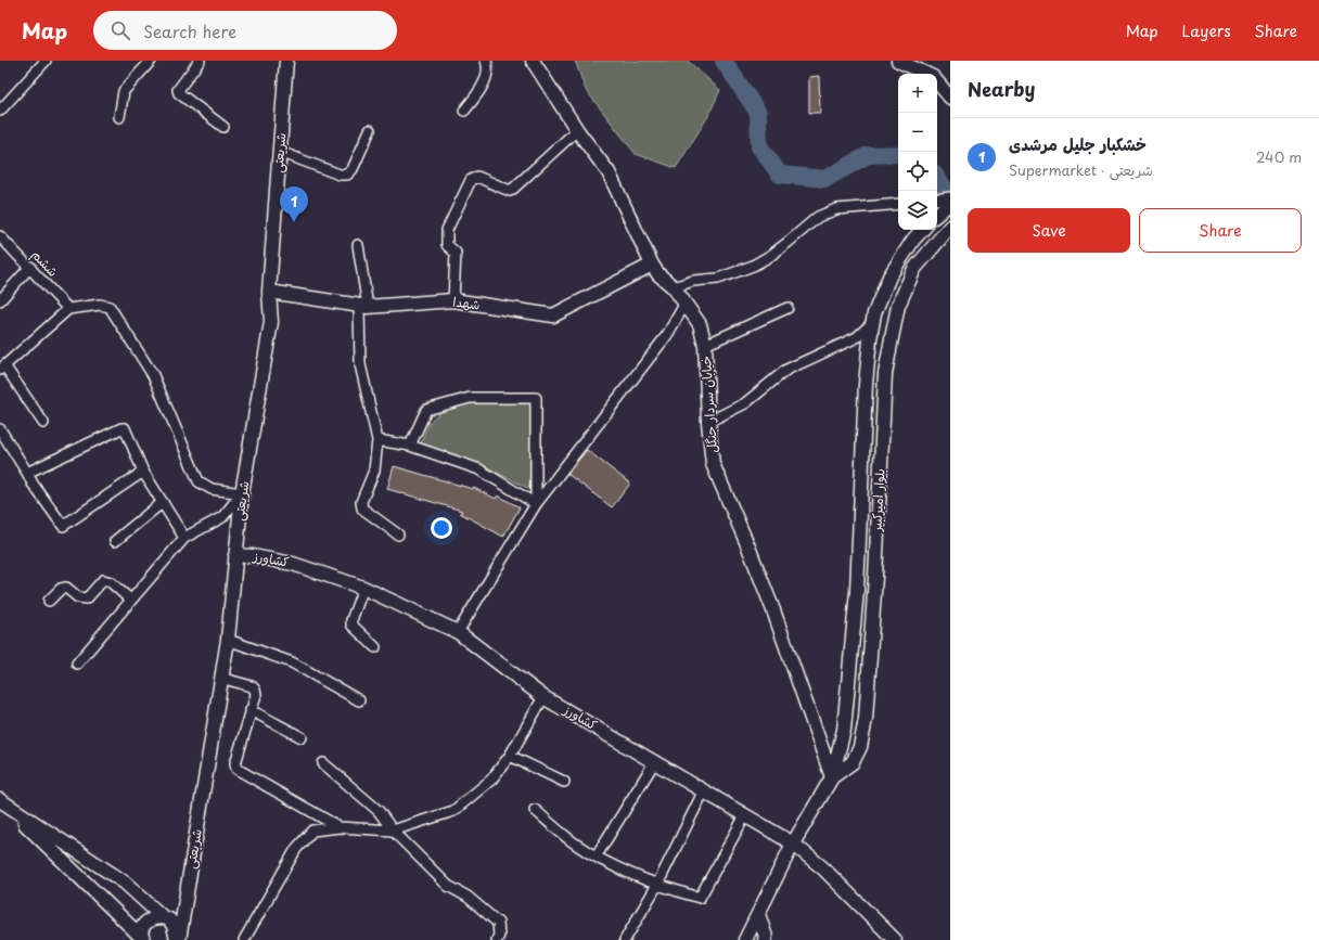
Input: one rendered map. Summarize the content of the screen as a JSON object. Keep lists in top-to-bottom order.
{
  "streets": {
    "main road": [
      "شریعتی",
      "شهدا",
      "خیابان سردار جنگل",
      "بلوار امیرکبیر",
      "کشاورز"
    ],
    "street": ["ششم"]
  },
  "crossings": [
    ["شریعتی", "شهدا"],
    ["شریعتی", "کشاورز"],
    ["شهدا", "خیابان سردار جنگل"],
    ["خیابان سردار جنگل", "بلوار امیرکبیر"],
    ["بلوار امیرکبیر", "کشاورز"]
  ],
  "page": {
    "header": "Map",
    "search": "Search here",
    "nav": ["Map", "Layers", "Share"],
    "heading": "Nearby",
    "map_buttons": ["+", "−"],
    "list": [
      {
        "mark": "1",
        "name": "خشکبار جلیل مرشدی",
        "note": "Supermarket · شریعتی",
        "value": "240 m"
      }
    ],
    "pins": "1",
    "buttons": ["Save", "Share"]
  }
}
